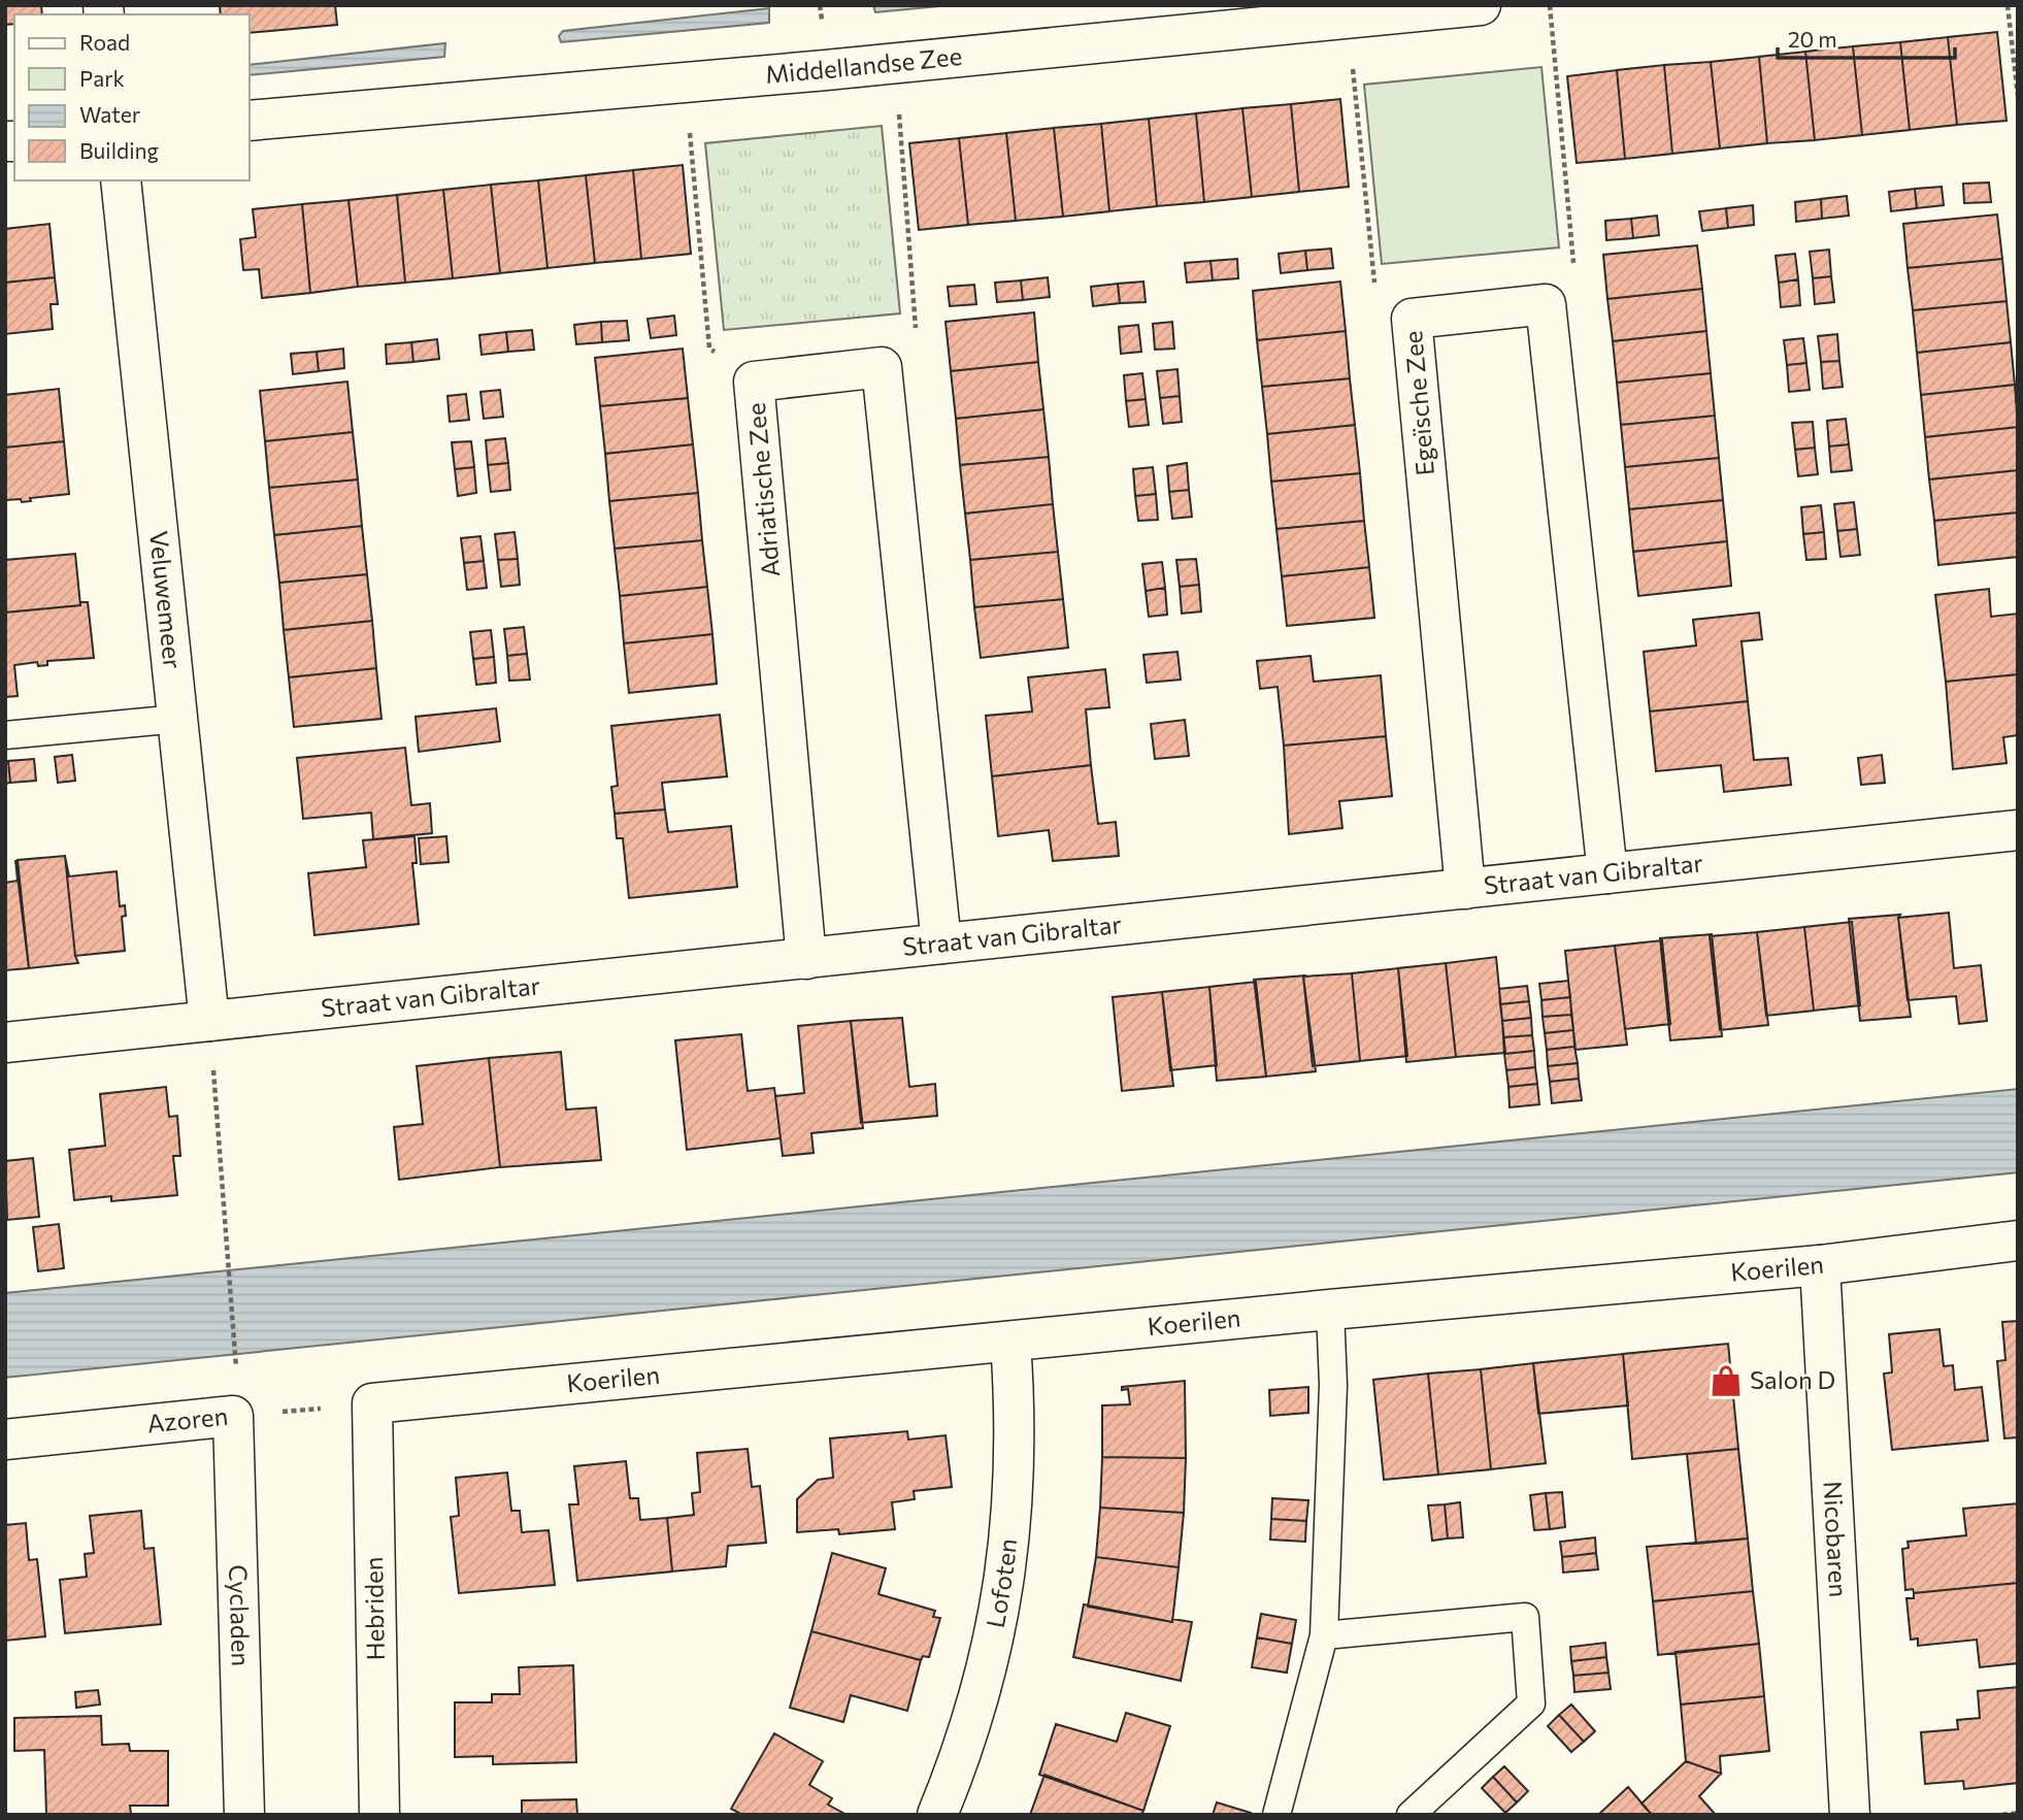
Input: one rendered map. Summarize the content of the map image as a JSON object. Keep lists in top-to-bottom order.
{
  "streets": {
    "street": [
      "Middellandse Zee",
      "Egeïsche Zee",
      "Adriatische Zee",
      "Veluwemeer",
      "Straat van Gibraltar",
      "Koerilen",
      "Azoren",
      "Nicobaren",
      "Lofoten",
      "Hebriden",
      "Cycladen"
    ]
  },
  "crossings": [
    ["Egeïsche Zee", "Straat van Gibraltar"],
    ["Adriatische Zee", "Straat van Gibraltar"],
    ["Veluwemeer", "Straat van Gibraltar"],
    ["Koerilen", "Azoren"],
    ["Koerilen", "Nicobaren"],
    ["Koerilen", "Lofoten"],
    ["Koerilen", "Hebriden"],
    ["Azoren", "Hebriden"],
    ["Azoren", "Cycladen"]
  ],
  "places": {
    "shop": ["Salon D"]
  },
  "legend": [
    "Road",
    "Park",
    "Water",
    "Building"
  ],
  "scale_bar": "20 m"
}
